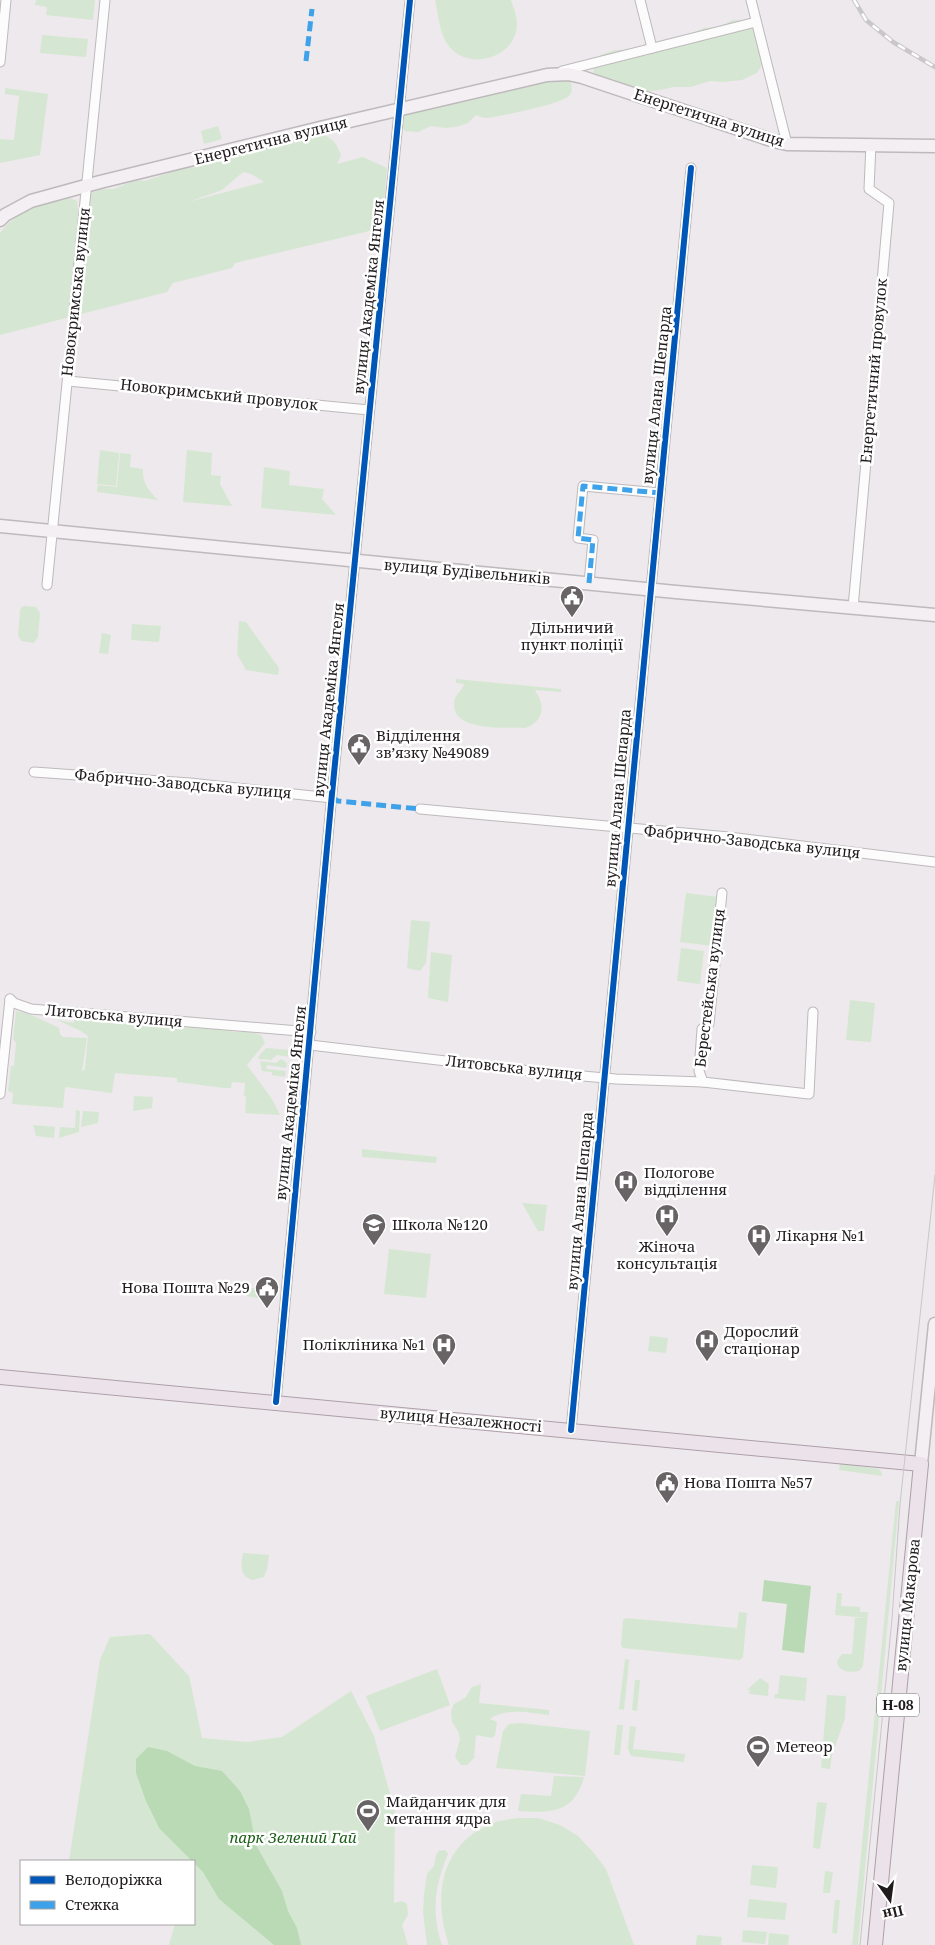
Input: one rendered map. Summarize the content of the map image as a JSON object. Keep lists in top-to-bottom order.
{
  "streets": {
    "main road": [
      "Енергетична вулиця",
      "вулиця Будівельників",
      "вулиця Незалежності",
      "вулиця Макарова",
      "Н-08"
    ],
    "street": [
      "Новокримська вулиця",
      "вулиця Академіка Янгеля",
      "Енергетичний провулок",
      "Новокримський провулок",
      "вулиця Алана Шепарда",
      "Фабрично-Заводська вулиця",
      "Берестейська вулиця",
      "Литовська вулиця"
    ]
  },
  "crossings": [
    ["Енергетична вулиця", "Новокримська вулиця"],
    ["Енергетична вулиця", "вулиця Академіка Янгеля"],
    ["Енергетична вулиця", "Енергетичний провулок"],
    ["Новокримська вулиця", "Новокримський провулок"],
    ["Новокримська вулиця", "вулиця Будівельників"],
    ["вулиця Академіка Янгеля", "Новокримський провулок"],
    ["вулиця Академіка Янгеля", "вулиця Будівельників"],
    ["вулиця Академіка Янгеля", "Фабрично-Заводська вулиця"],
    ["вулиця Академіка Янгеля", "Литовська вулиця"],
    ["вулиця Академіка Янгеля", "вулиця Незалежності"],
    ["Енергетичний провулок", "вулиця Будівельників"],
    ["вулиця Алана Шепарда", "вулиця Будівельників"],
    ["вулиця Алана Шепарда", "Фабрично-Заводська вулиця"],
    ["вулиця Алана Шепарда", "Литовська вулиця"],
    ["вулиця Алана Шепарда", "вулиця Незалежності"],
    ["Берестейська вулиця", "Литовська вулиця"],
    ["вулиця Незалежності", "вулиця Макарова"]
  ],
  "parks": ["парк Зелений Гай"],
  "places": {
    "public building": [
      "Дільничий пункт поліції",
      "Відділення зв’язку №49089",
      "Нова Пошта №29",
      "Нова Пошта №57"
    ],
    "hospital": [
      "Пологове відділення",
      "Жіноча консультація",
      "Лікарня №1",
      "Дорослий стаціонар",
      "Полікліника №1"
    ],
    "school or university": ["Школа №120"],
    "sports": ["Метеор", "Майданчик для метання ядра"]
  },
  "legend": ["Велодоріжка", "Стежка"],
  "north": "bottom"
}
